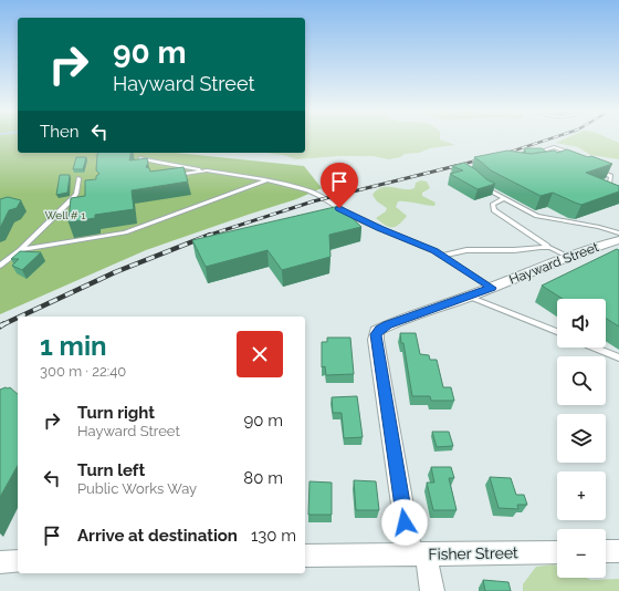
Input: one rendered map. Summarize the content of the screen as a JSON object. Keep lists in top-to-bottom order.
{
  "streets": {
    "street": ["Hayward Street", "Fisher Street"]
  },
  "crossings": [
    ["Hayward Street", "Fisher Street"]
  ],
  "parks": ["Well # 1"],
  "page": {
    "turn": ["90 m", "Hayward Street"],
    "then": "Then",
    "map_buttons": ["+", "−"],
    "heading": ["1 min", "300 m · 22:40"],
    "list": [
      {
        "name": "Turn right",
        "note": "Hayward Street",
        "value": "90 m"
      },
      {
        "name": "Turn left",
        "note": "Public Works Way",
        "value": "80 m"
      },
      {
        "name": "Arrive at destination",
        "value": "130 m"
      }
    ]
  }
}
